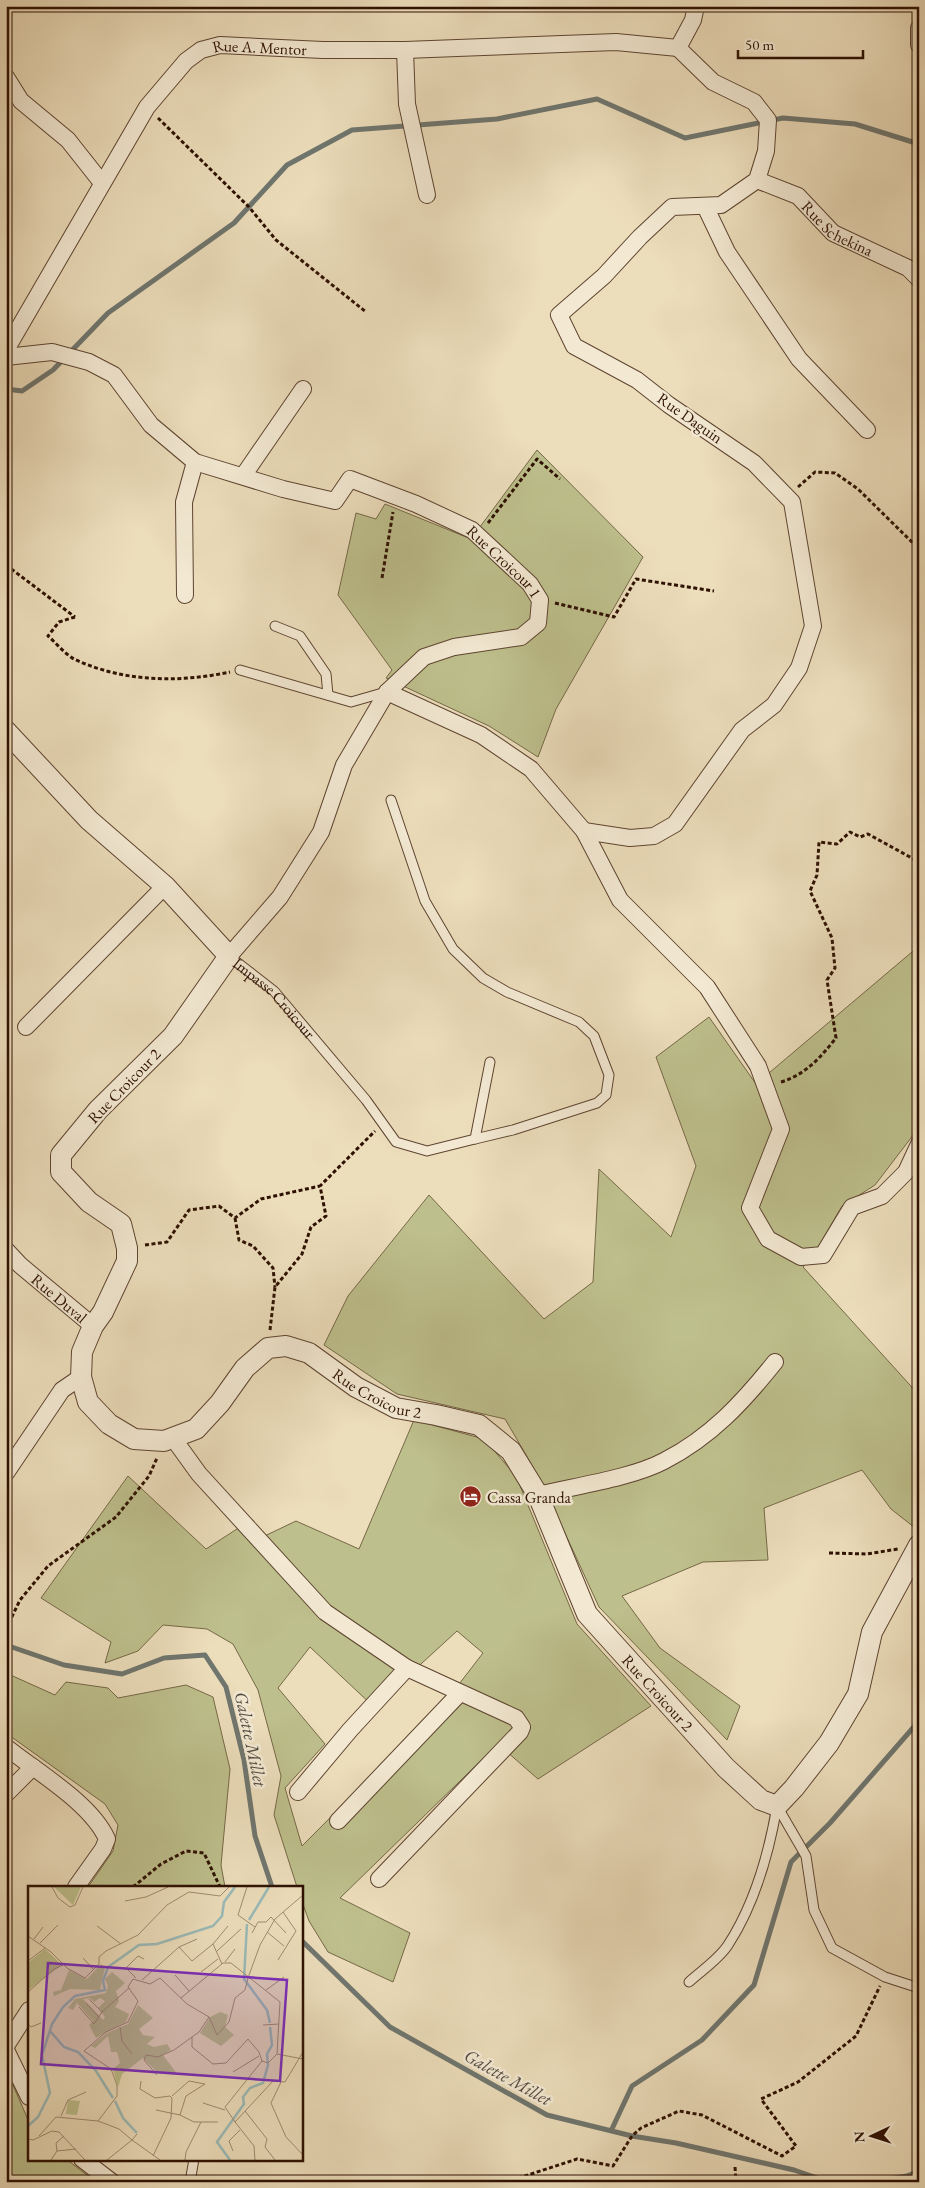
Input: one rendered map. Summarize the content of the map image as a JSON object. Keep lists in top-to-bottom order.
{
  "streets": {
    "street": [
      "Rue A. Mentor",
      "Rue Schekina",
      "Rue Daguin",
      "Rue Croicour 1",
      "Impasse Croicour",
      "Rue Croicour 2",
      "Rue Duval"
    ]
  },
  "crossings": [
    ["Rue Schekina", "Rue Daguin"],
    ["Rue Croicour 1", "Impasse Croicour"],
    ["Rue Croicour 1", "Rue Croicour 2"],
    ["Impasse Croicour", "Rue Croicour 2"],
    ["Rue Croicour 2", "Rue Duval"]
  ],
  "water": ["Galette Millet"],
  "places": {
    "hotel": ["Cassa Granda"]
  },
  "scale_bar": "50 m",
  "north": "left"
}
